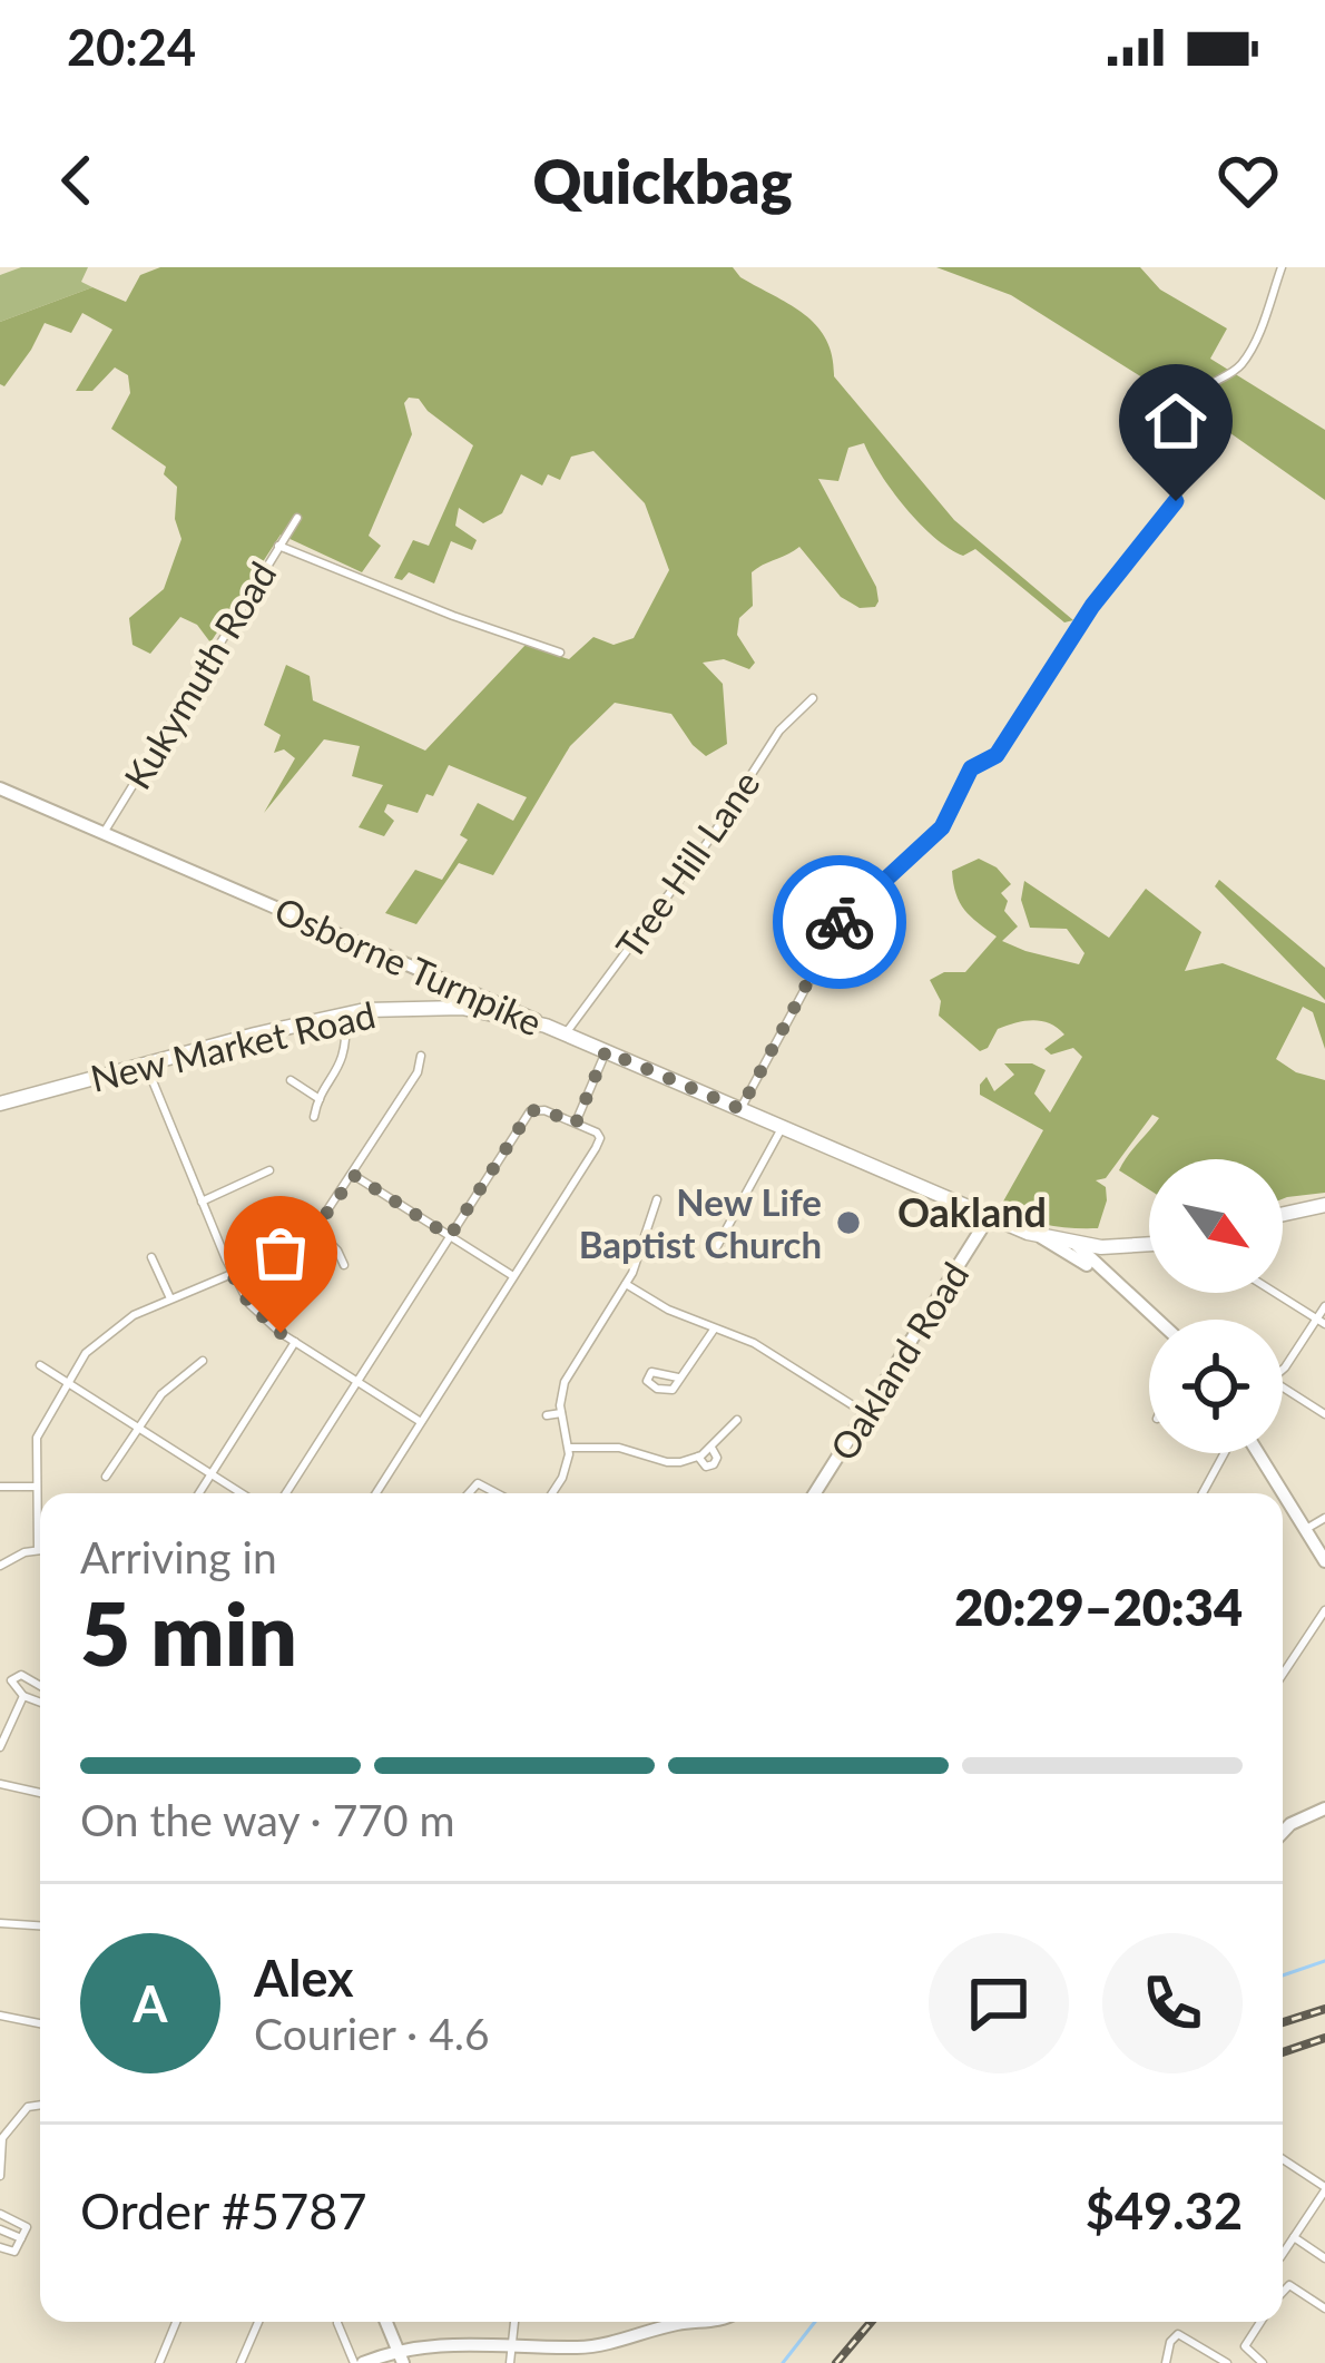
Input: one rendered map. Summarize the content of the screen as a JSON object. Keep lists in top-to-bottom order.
{
  "streets": {
    "main road": ["Osborne Turnpike", "New Market Road"],
    "street": ["Kukymuth Road", "Tree Hill Lane", "Oakland Road"]
  },
  "crossings": [
    ["Kukymuth Road", "Osborne Turnpike"],
    ["Tree Hill Lane", "Osborne Turnpike"],
    ["Osborne Turnpike", "New Market Road"],
    ["Osborne Turnpike", "Oakland Road"]
  ],
  "districts": ["Oakland"],
  "places": ["New Life Baptist Church"],
  "north": "bottom right",
  "page": {
    "status": "20:24",
    "header": "Quickbag",
    "heading": ["5 min", "Arriving in", "20:29–20:34"],
    "panel": [
      "Alex",
      "Courier · 4.6",
      "Order #5787",
      "$49.32"
    ],
    "bar": "On the way · 770 m",
    "round": "A"
  }
}
